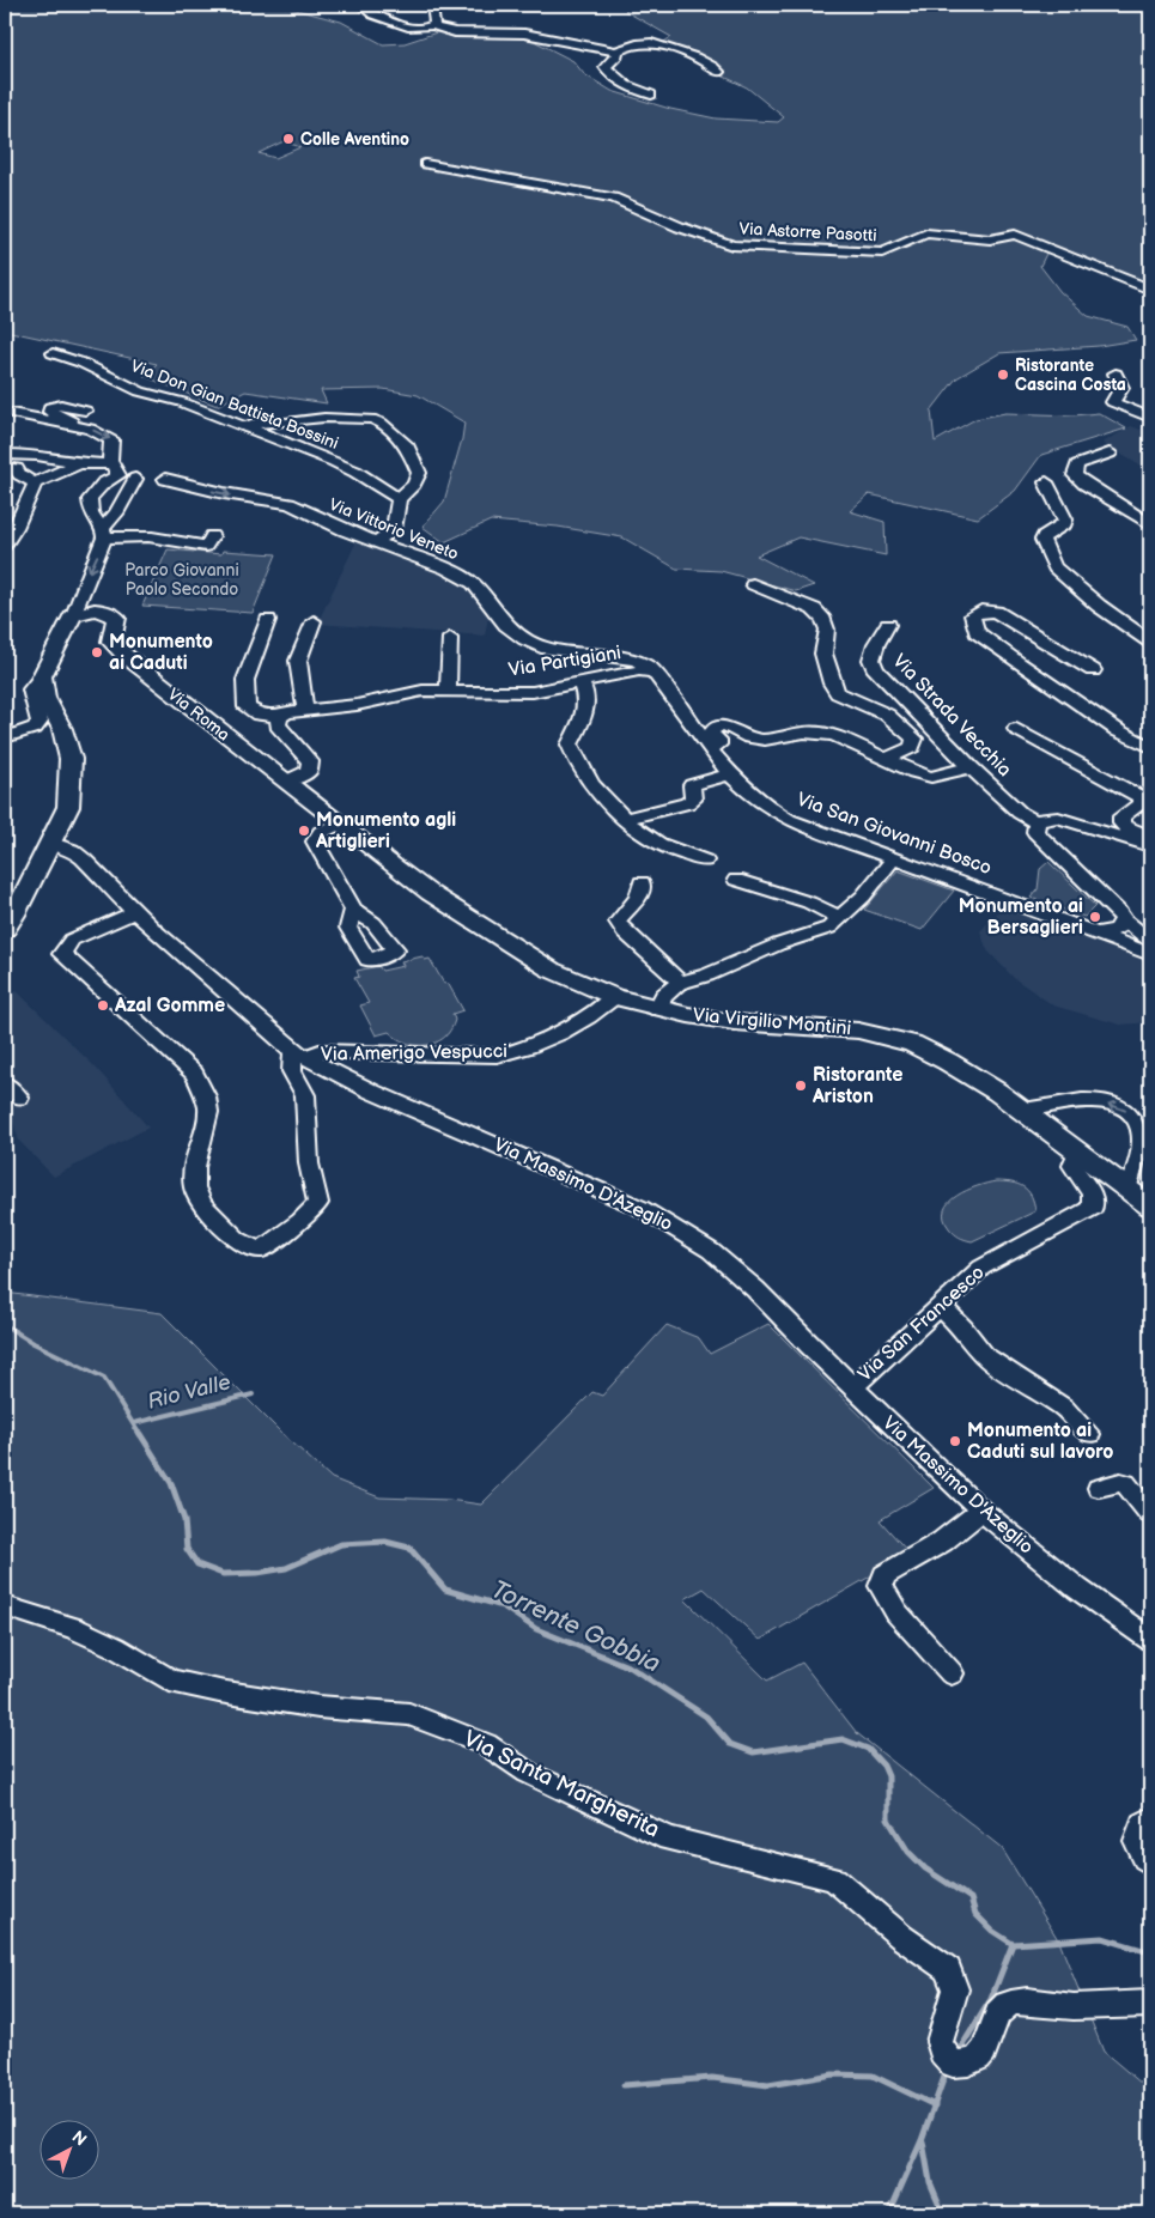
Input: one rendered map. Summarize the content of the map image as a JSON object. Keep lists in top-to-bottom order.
{
  "streets": {
    "main road": ["Via Roma", "Via Virgilio Montini"],
    "street": [
      "Via Astorre Pasotti",
      "Via Don Gian Battista Bossini",
      "Via Vittorio Veneto",
      "Via Partigiani",
      "Via Strada Vecchia",
      "Via San Giovanni Bosco",
      "Via Amerigo Vespucci",
      "Via Massimo D'Azeglio",
      "Via San Francesco",
      "Via Santa Margherita"
    ]
  },
  "crossings": [
    ["Via Vittorio Veneto", "Via Partigiani"],
    ["Via Vittorio Veneto", "Via San Giovanni Bosco"],
    ["Via Partigiani", "Via San Giovanni Bosco"],
    ["Via Roma", "Via Virgilio Montini"],
    ["Via Virgilio Montini", "Via Amerigo Vespucci"],
    ["Via Virgilio Montini", "Via San Francesco"],
    ["Via Amerigo Vespucci", "Via Massimo D'Azeglio"],
    ["Via Massimo D'Azeglio", "Via San Francesco"]
  ],
  "water": ["Rio Valle", "Torrente Gobbia"],
  "parks": ["Parco Giovanni Paolo Secondo"],
  "places": [
    "Colle Aventino",
    "Ristorante Cascina Costa",
    "Monumento ai Caduti",
    "Monumento agli Artiglieri",
    "Monumento ai Bersaglieri",
    "Azal Gomme",
    "Ristorante Ariston",
    "Monumento ai Caduti sul lavoro"
  ],
  "north": "top right"
}
